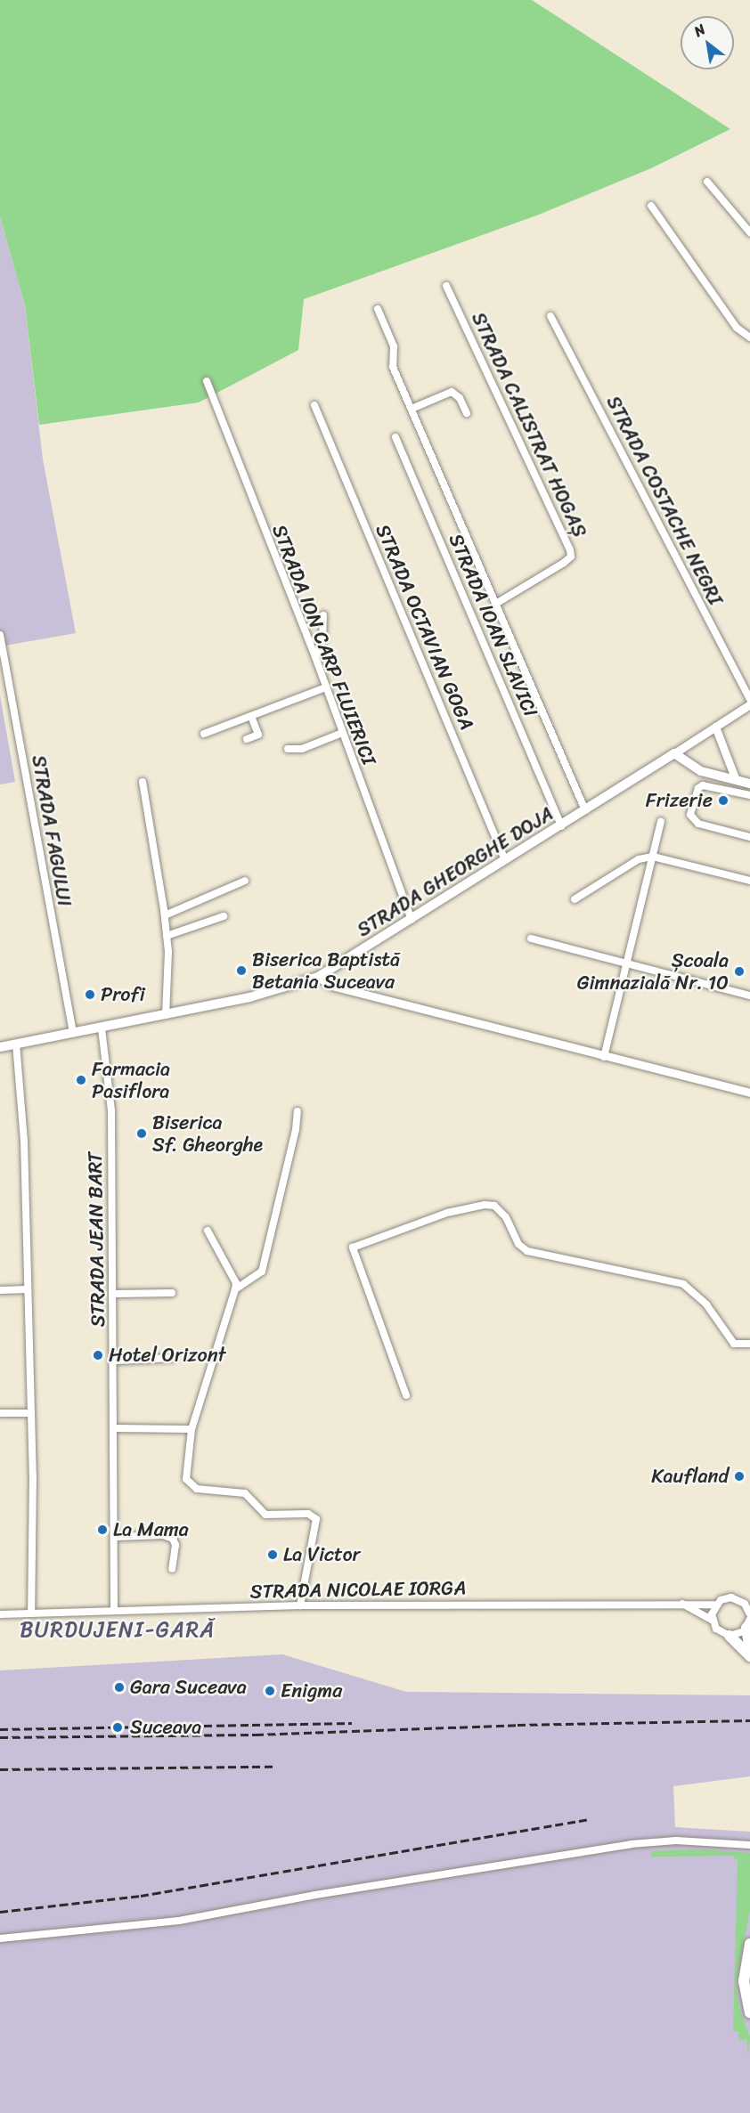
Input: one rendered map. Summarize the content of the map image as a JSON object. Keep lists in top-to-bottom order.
{
  "streets": {
    "main road": ["STRADA GHEORGHE DOJA"],
    "street": [
      "STRADA CALISTRAT HOGAȘ",
      "STRADA COSTACHE NEGRI",
      "STRADA IOAN SLAVICI",
      "STRADA OCTAVIAN GOGA",
      "STRADA ION CARP FLUIERICI",
      "STRADA FAGULUI",
      "STRADA JEAN BART",
      "STRADA NICOLAE IORGA"
    ]
  },
  "crossings": [
    ["STRADA IOAN SLAVICI", "STRADA GHEORGHE DOJA"],
    ["STRADA OCTAVIAN GOGA", "STRADA GHEORGHE DOJA"],
    ["STRADA ION CARP FLUIERICI", "STRADA GHEORGHE DOJA"],
    ["STRADA FAGULUI", "STRADA GHEORGHE DOJA"],
    ["STRADA GHEORGHE DOJA", "STRADA JEAN BART"],
    ["STRADA JEAN BART", "STRADA NICOLAE IORGA"]
  ],
  "districts": ["BURDUJENI-GARĂ"],
  "places": [
    "Frizerie",
    "Biserica Baptistă Betania Suceava",
    "Școala Gimnazială Nr. 10",
    "Profi",
    "Farmacia Pasiflora",
    "Biserica Sf. Gheorghe",
    "Hotel Orizont",
    "Kaufland",
    "La Mama",
    "La Victor",
    "Gara Suceava",
    "Enigma",
    "Suceava"
  ],
  "north": "top left"
}
